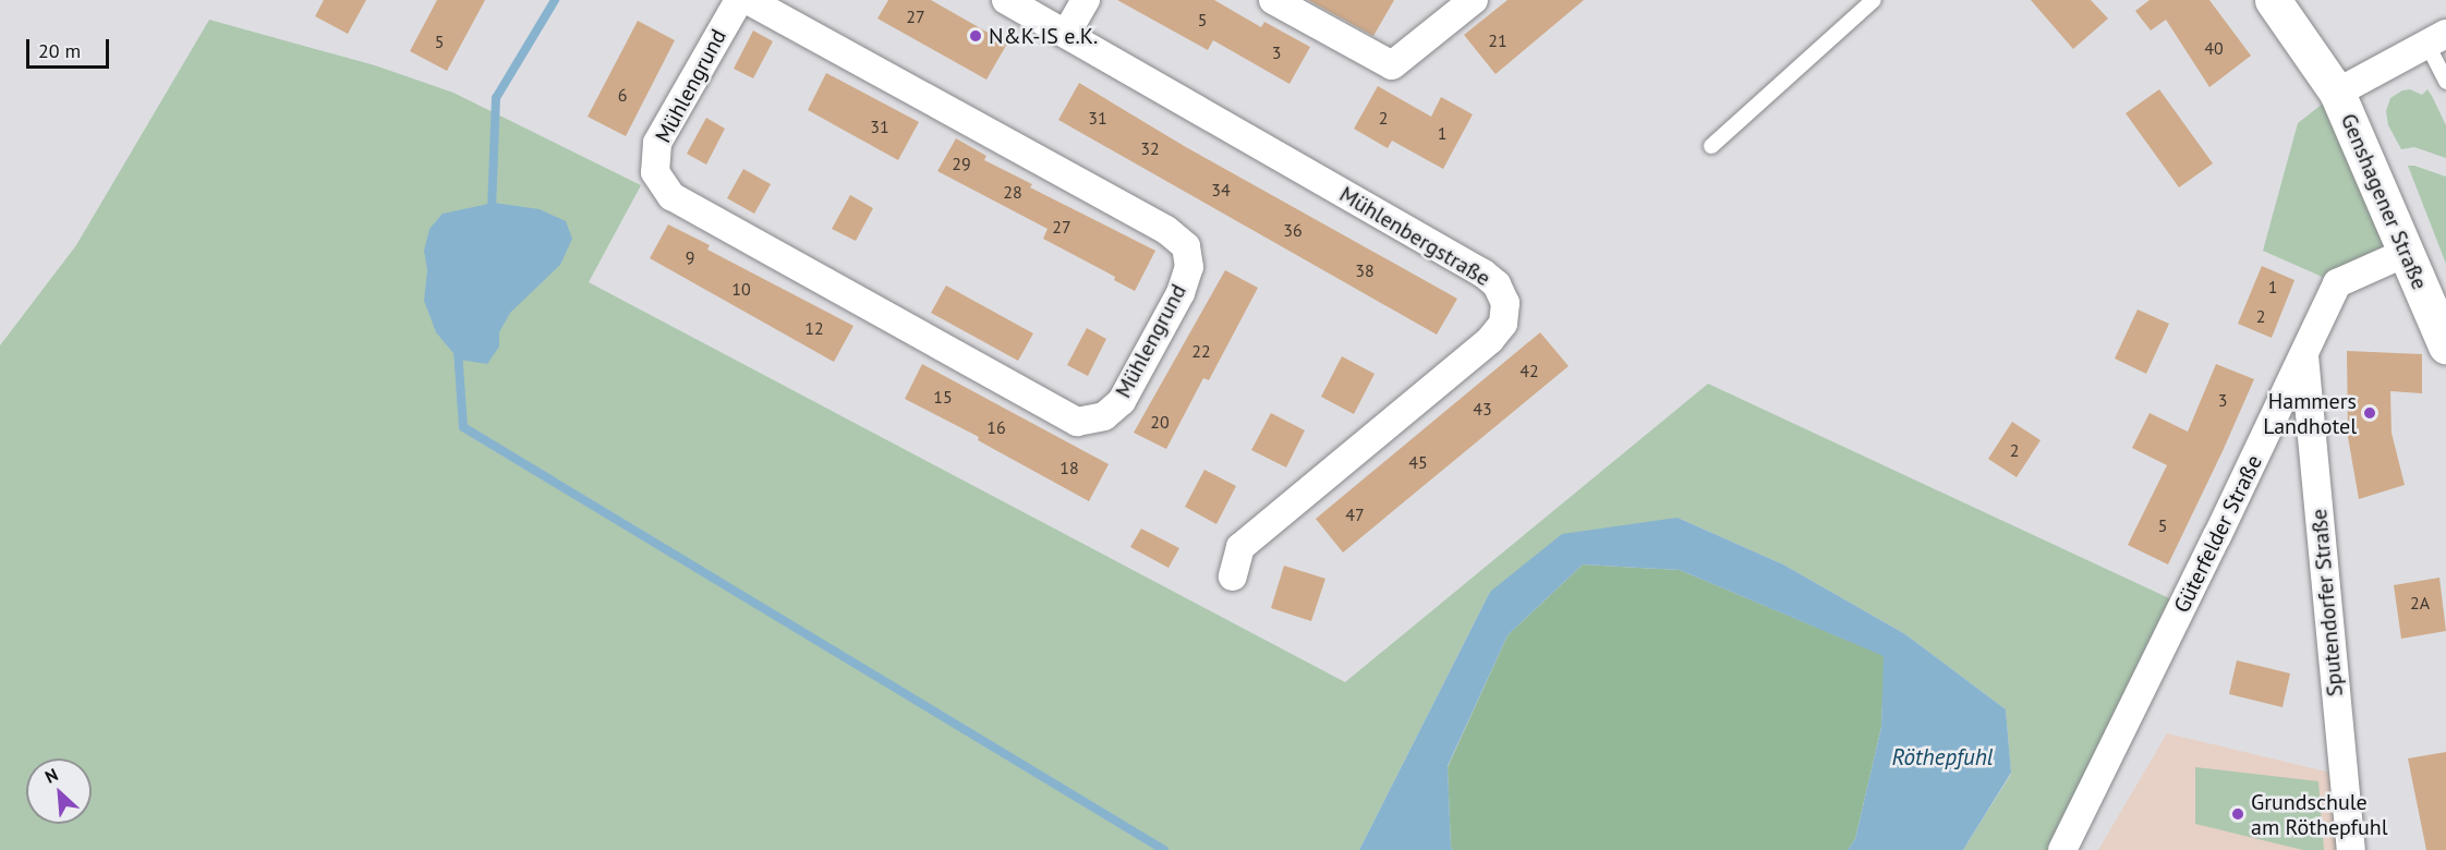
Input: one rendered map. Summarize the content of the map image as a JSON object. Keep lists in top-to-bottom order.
{
  "streets": {
    "main road": ["Genshagener Straße"],
    "street": [
      "Mühlengrund",
      "Mühlenbergstraße",
      "Güterfelder Straße",
      "Sputendorfer Straße"
    ]
  },
  "crossings": [
    ["Genshagener Straße", "Güterfelder Straße"],
    ["Güterfelder Straße", "Sputendorfer Straße"]
  ],
  "water": ["Röthepfuhl"],
  "places": ["N&K-IS e.K.", "Hammers Landhotel", "Grundschule am Röthepfuhl"],
  "house_numbers": [
    "27",
    "5",
    "21",
    "5",
    "40",
    "3",
    "6",
    "31",
    "2",
    "31",
    "1",
    "32",
    "29",
    "34",
    "28",
    "27",
    "36",
    "9",
    "38",
    "1",
    "10",
    "2",
    "12",
    "22",
    "42",
    "15",
    "3",
    "43",
    "20",
    "16",
    "2",
    "45",
    "18",
    "47",
    "5",
    "2A"
  ],
  "scale_bar": "20 m",
  "north": "top left"
}
